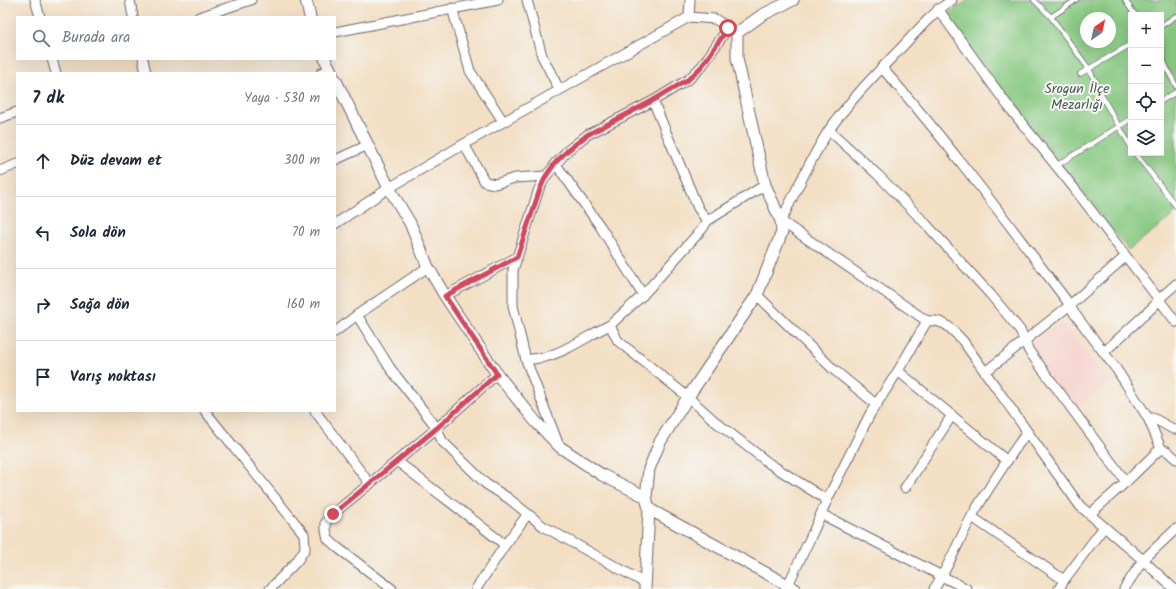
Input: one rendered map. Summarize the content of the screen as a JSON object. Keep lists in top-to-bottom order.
{
  "parks": ["Srogun İlçe Mezarlığı"],
  "north": "top right",
  "page": {
    "map_buttons": ["+", "−"],
    "search": "Burada ara",
    "heading": ["7 dk", "Yaya · 530 m"],
    "list": [
      ["Düz devam et", "300 m"],
      ["Sola dön", "70 m"],
      ["Sağa dön", "160 m"],
      "Varış noktası"
    ]
  }
}
